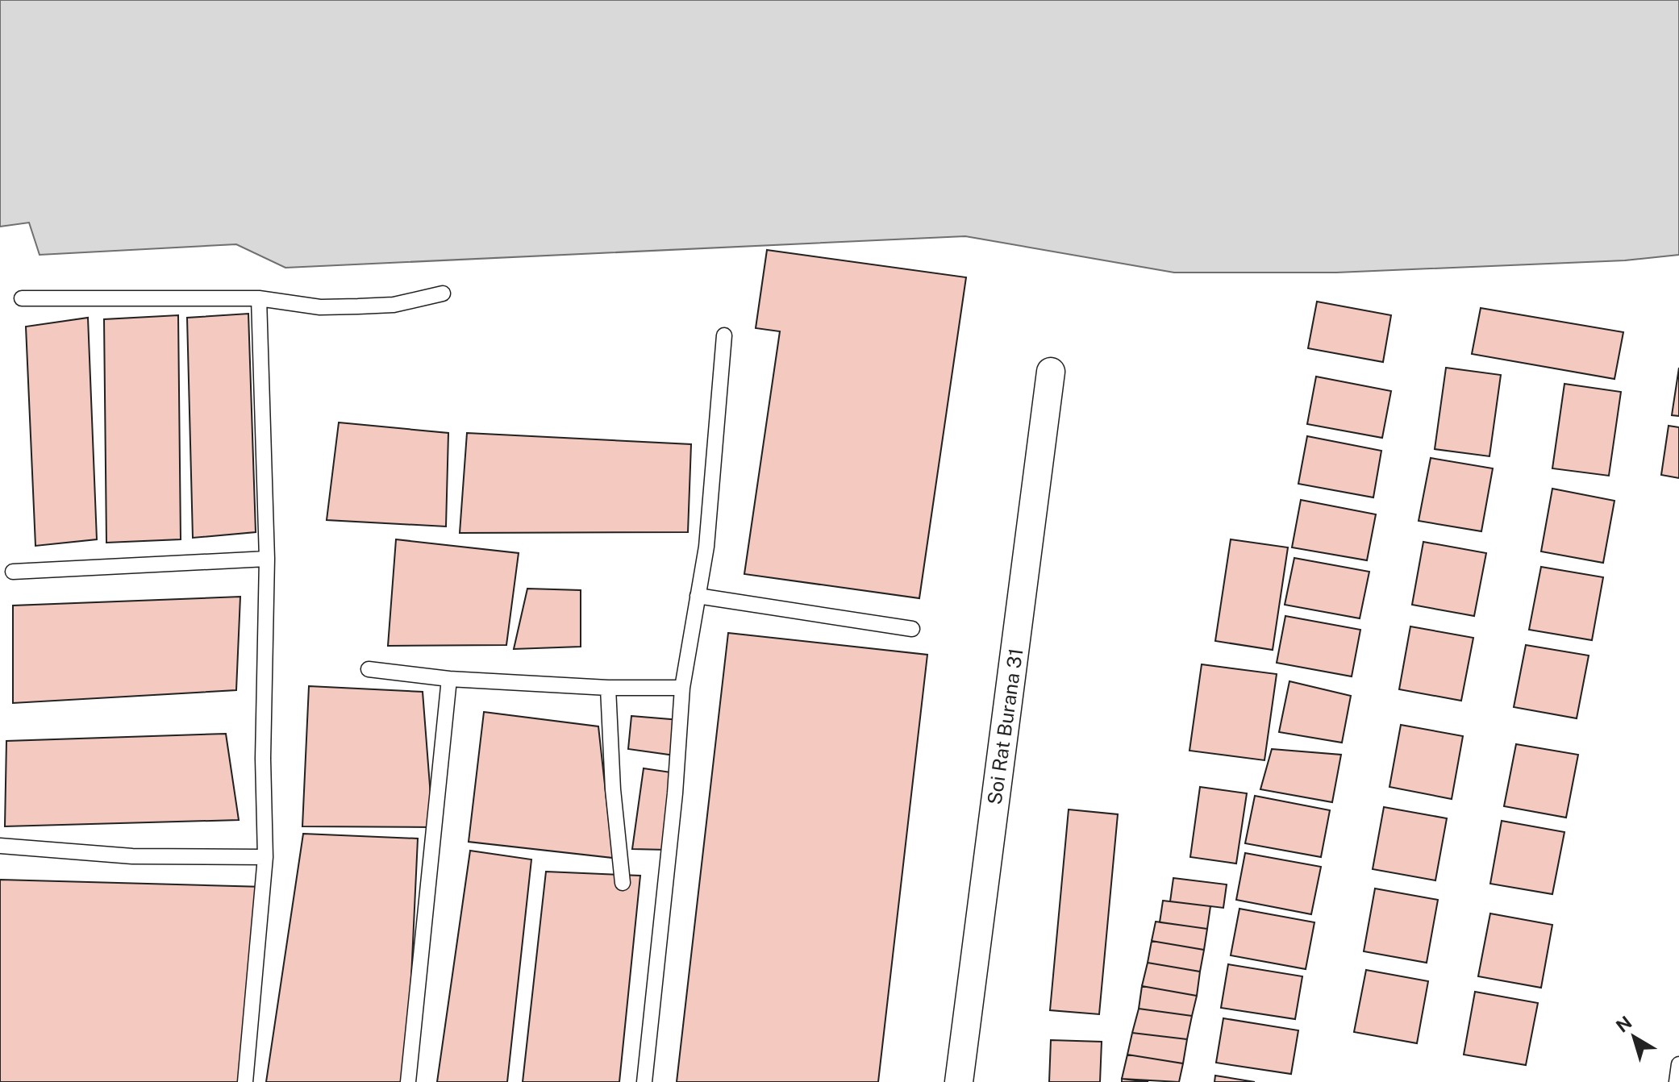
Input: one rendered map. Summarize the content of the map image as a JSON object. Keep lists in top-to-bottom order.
{
  "streets": {
    "street": ["Soi Rat Burana 31"]
  },
  "north": "top left"
}
